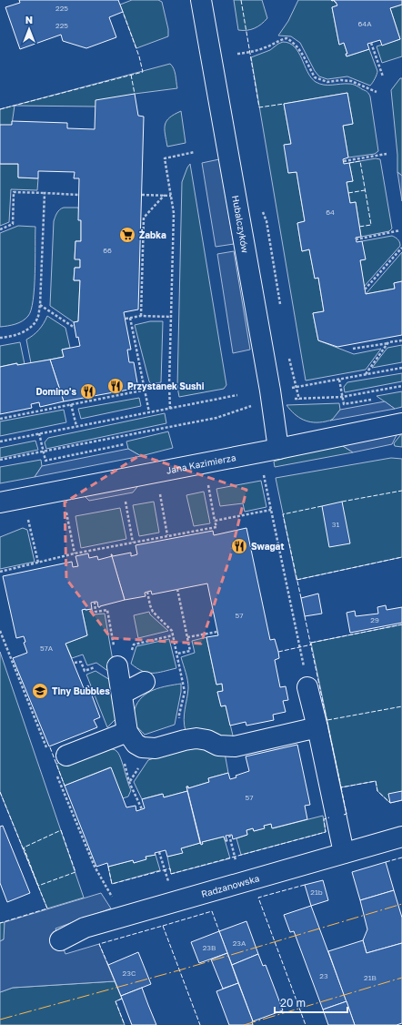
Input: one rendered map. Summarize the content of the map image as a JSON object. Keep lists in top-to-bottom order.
{
  "streets": {
    "street": ["Hubalczyków", "Jana Kazimierza", "Radzanowska"]
  },
  "crossings": [
    ["Hubalczyków", "Jana Kazimierza"]
  ],
  "places": {
    "supermarket": ["Żabka"],
    "restaurant": ["Przystanek Sushi", "Domino's", "Swagat"],
    "school or university": ["Tiny Bubbles"]
  },
  "house_numbers": [
    "225",
    "64A",
    "225",
    "64",
    "66",
    "31",
    "57",
    "29",
    "57A",
    "57",
    "21b",
    "23A",
    "23B",
    "23C",
    "23",
    "21B"
  ],
  "scale_bar": "20 m",
  "north": "top"
}
